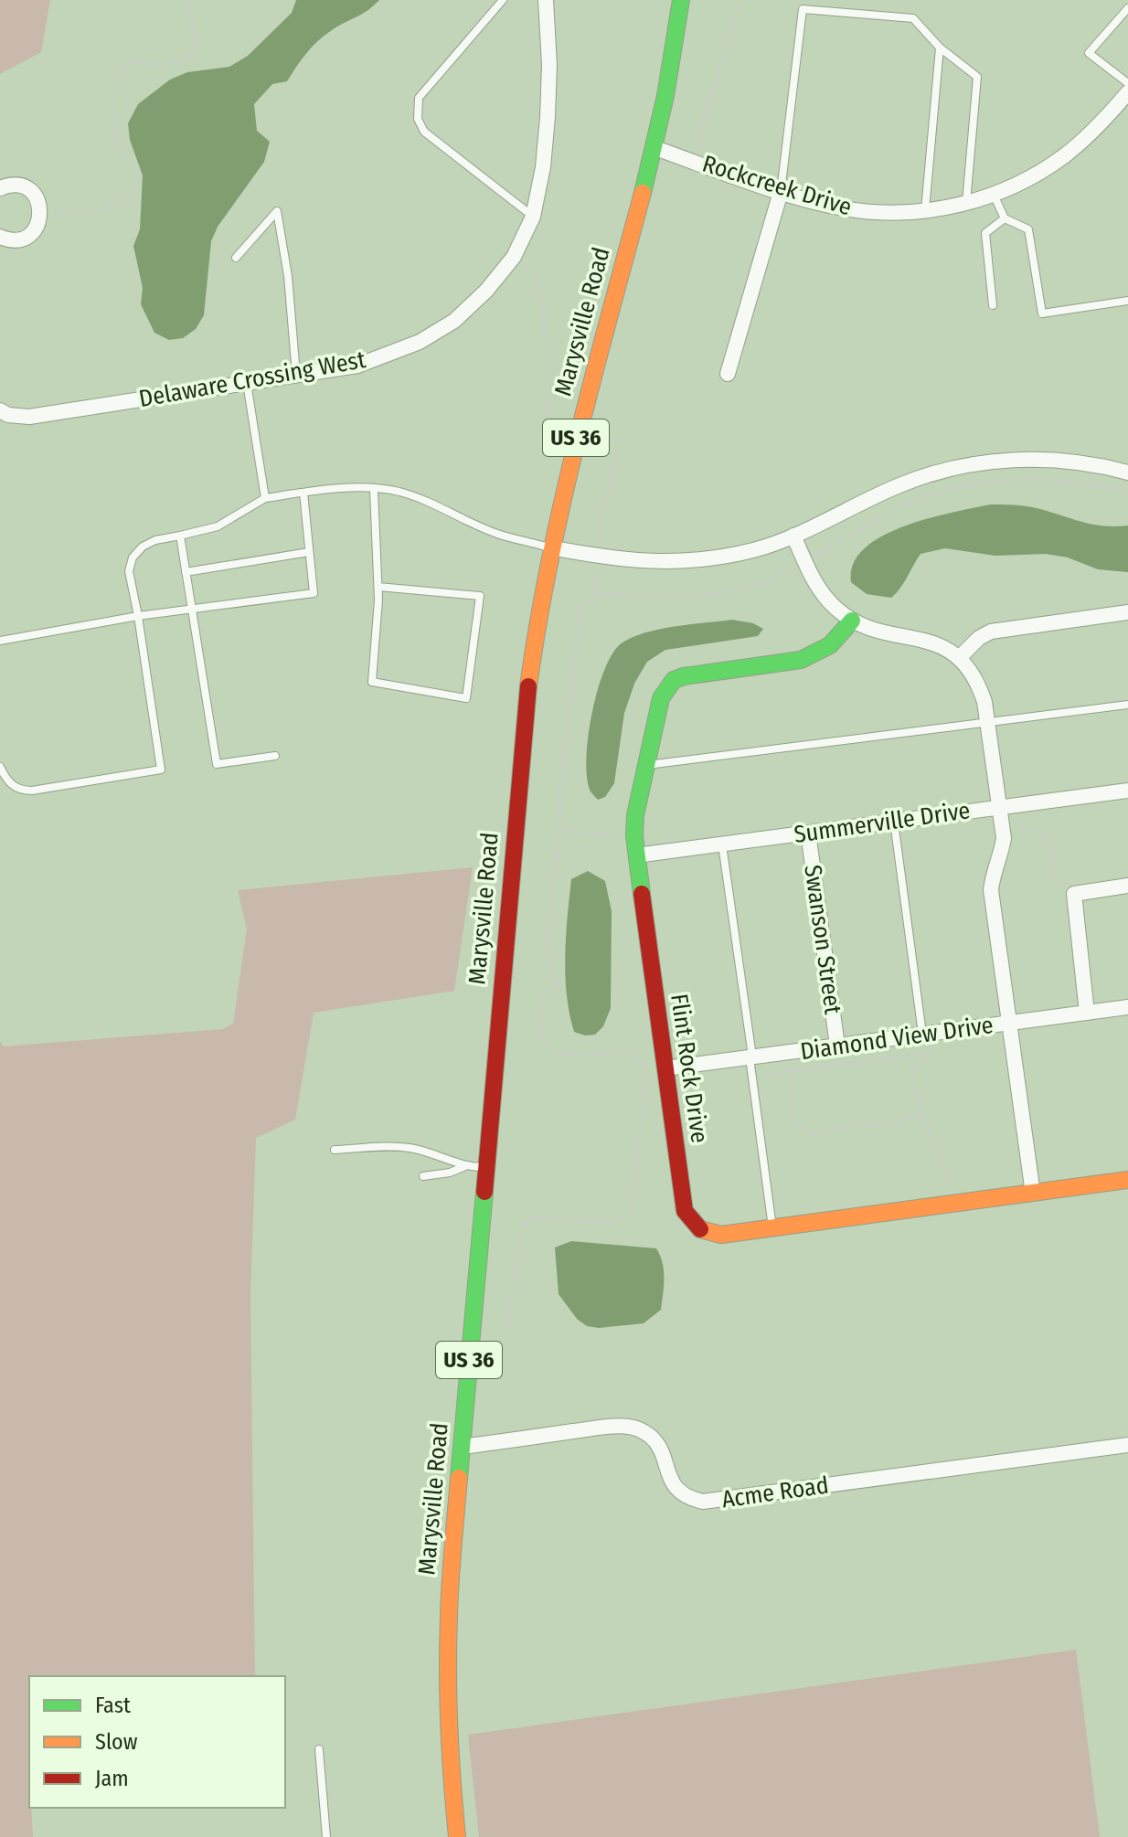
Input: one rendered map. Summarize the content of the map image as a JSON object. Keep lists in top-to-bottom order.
{
  "streets": {
    "main road": ["Marysville Road", "US 36", "Flint Rock Drive"],
    "street": [
      "Rockcreek Drive",
      "Delaware Crossing West",
      "Summerville Drive",
      "Swanson Street",
      "Diamond View Drive",
      "Acme Road"
    ]
  },
  "crossings": [
    ["Rockcreek Drive", "Marysville Road"],
    ["Marysville Road", "Acme Road"],
    ["Summerville Drive", "Swanson Street"],
    ["Summerville Drive", "Flint Rock Drive"],
    ["Swanson Street", "Diamond View Drive"],
    ["Diamond View Drive", "Flint Rock Drive"]
  ],
  "legend": ["Fast", "Slow", "Jam"]
}
